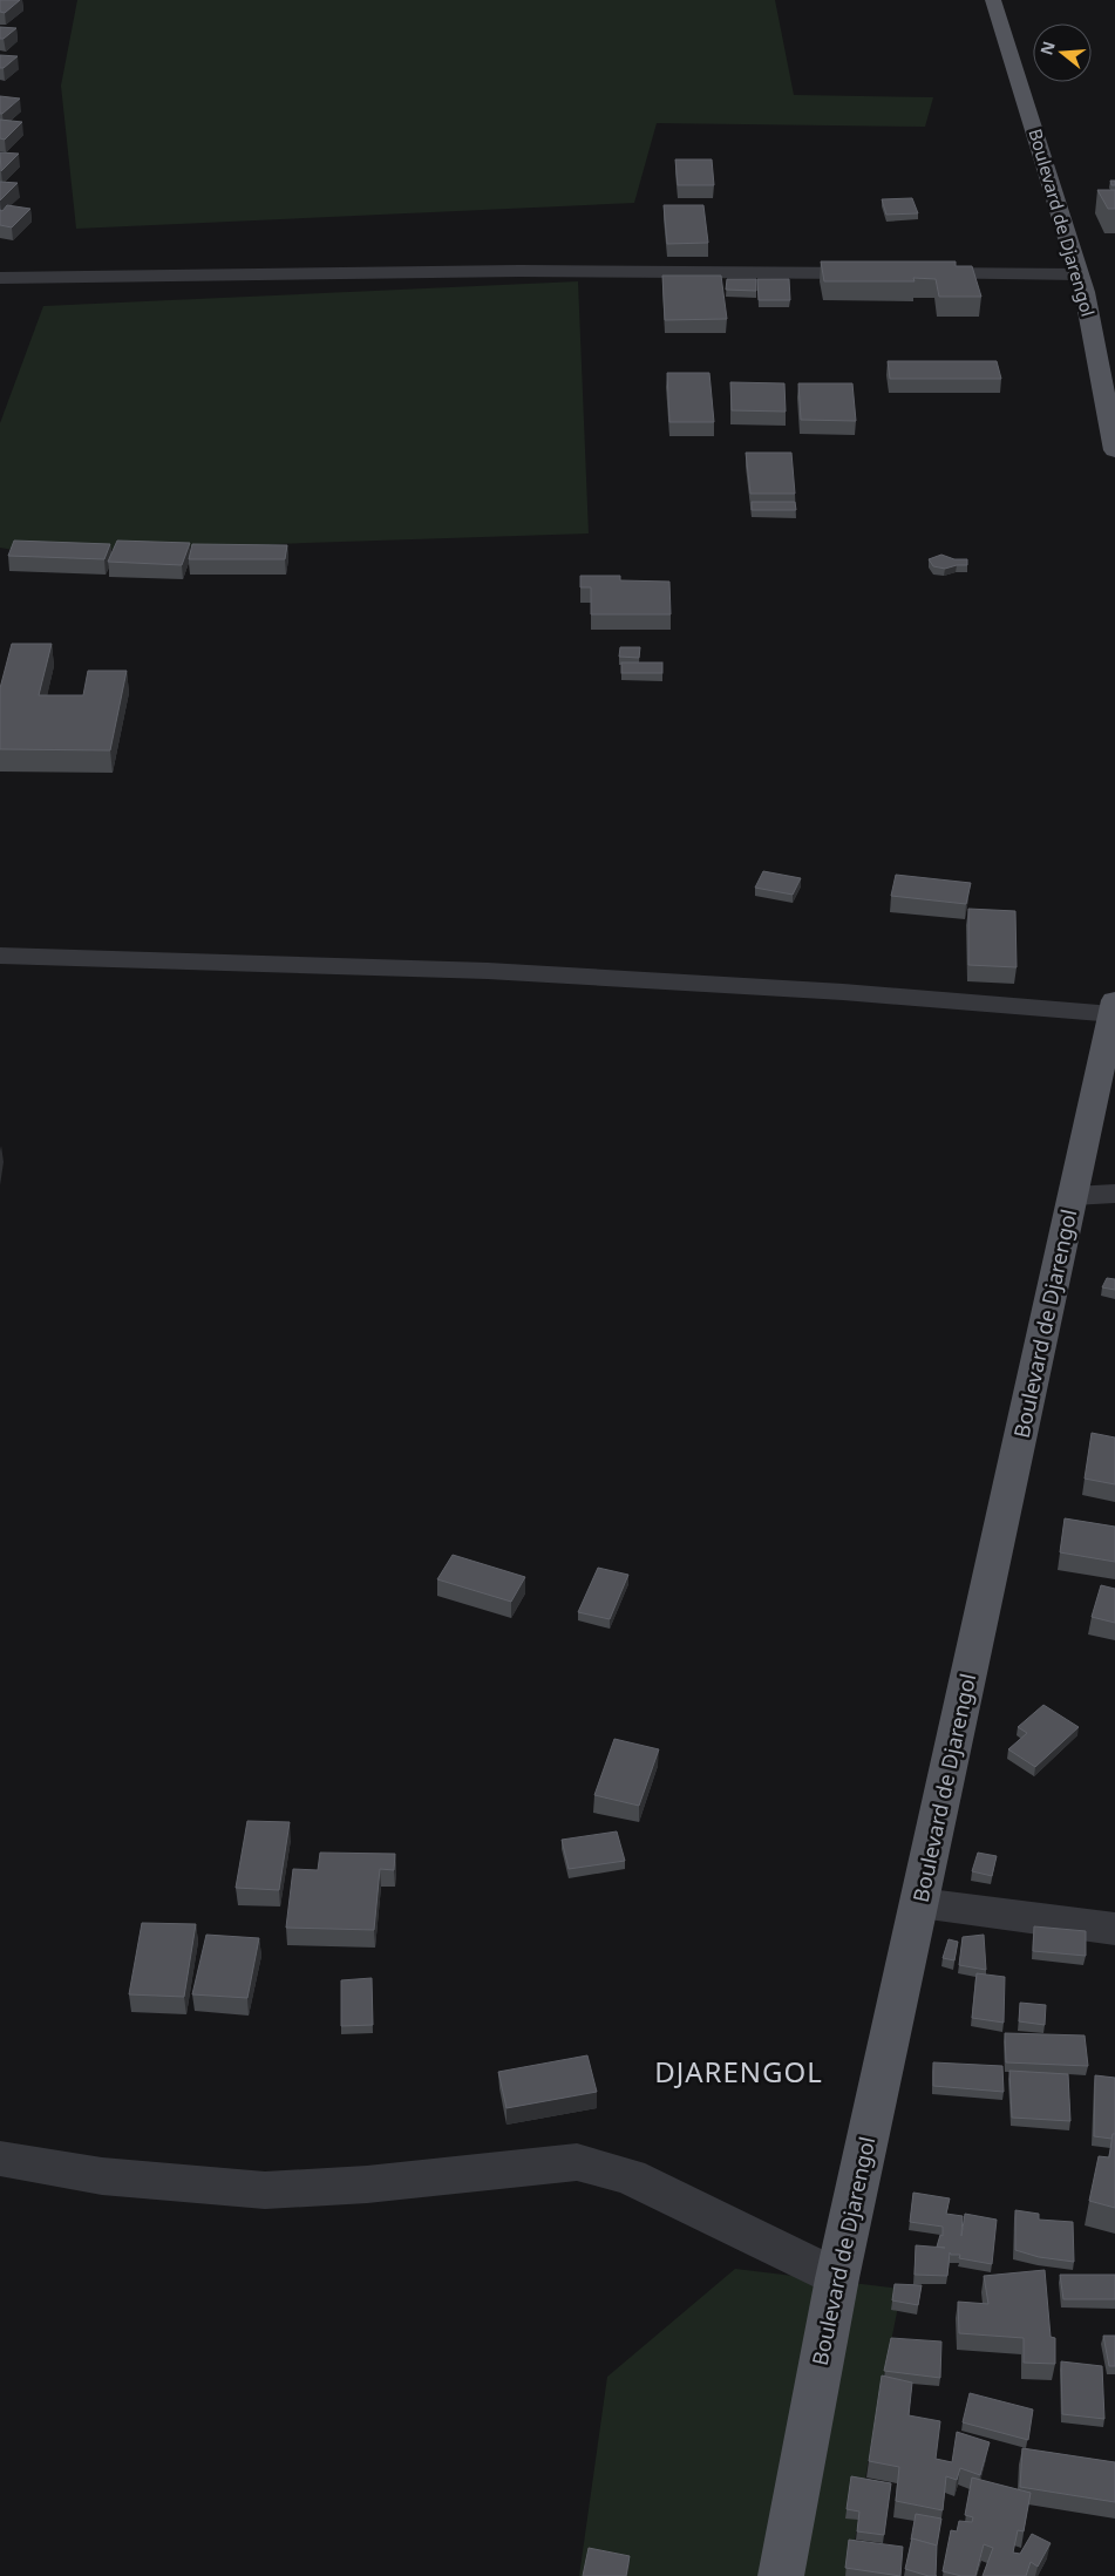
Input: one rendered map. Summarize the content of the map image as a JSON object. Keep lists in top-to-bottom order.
{
  "streets": {
    "main road": ["Boulevard de Djarengol"]
  },
  "districts": ["DJARENGOL"],
  "north": "left"
}
